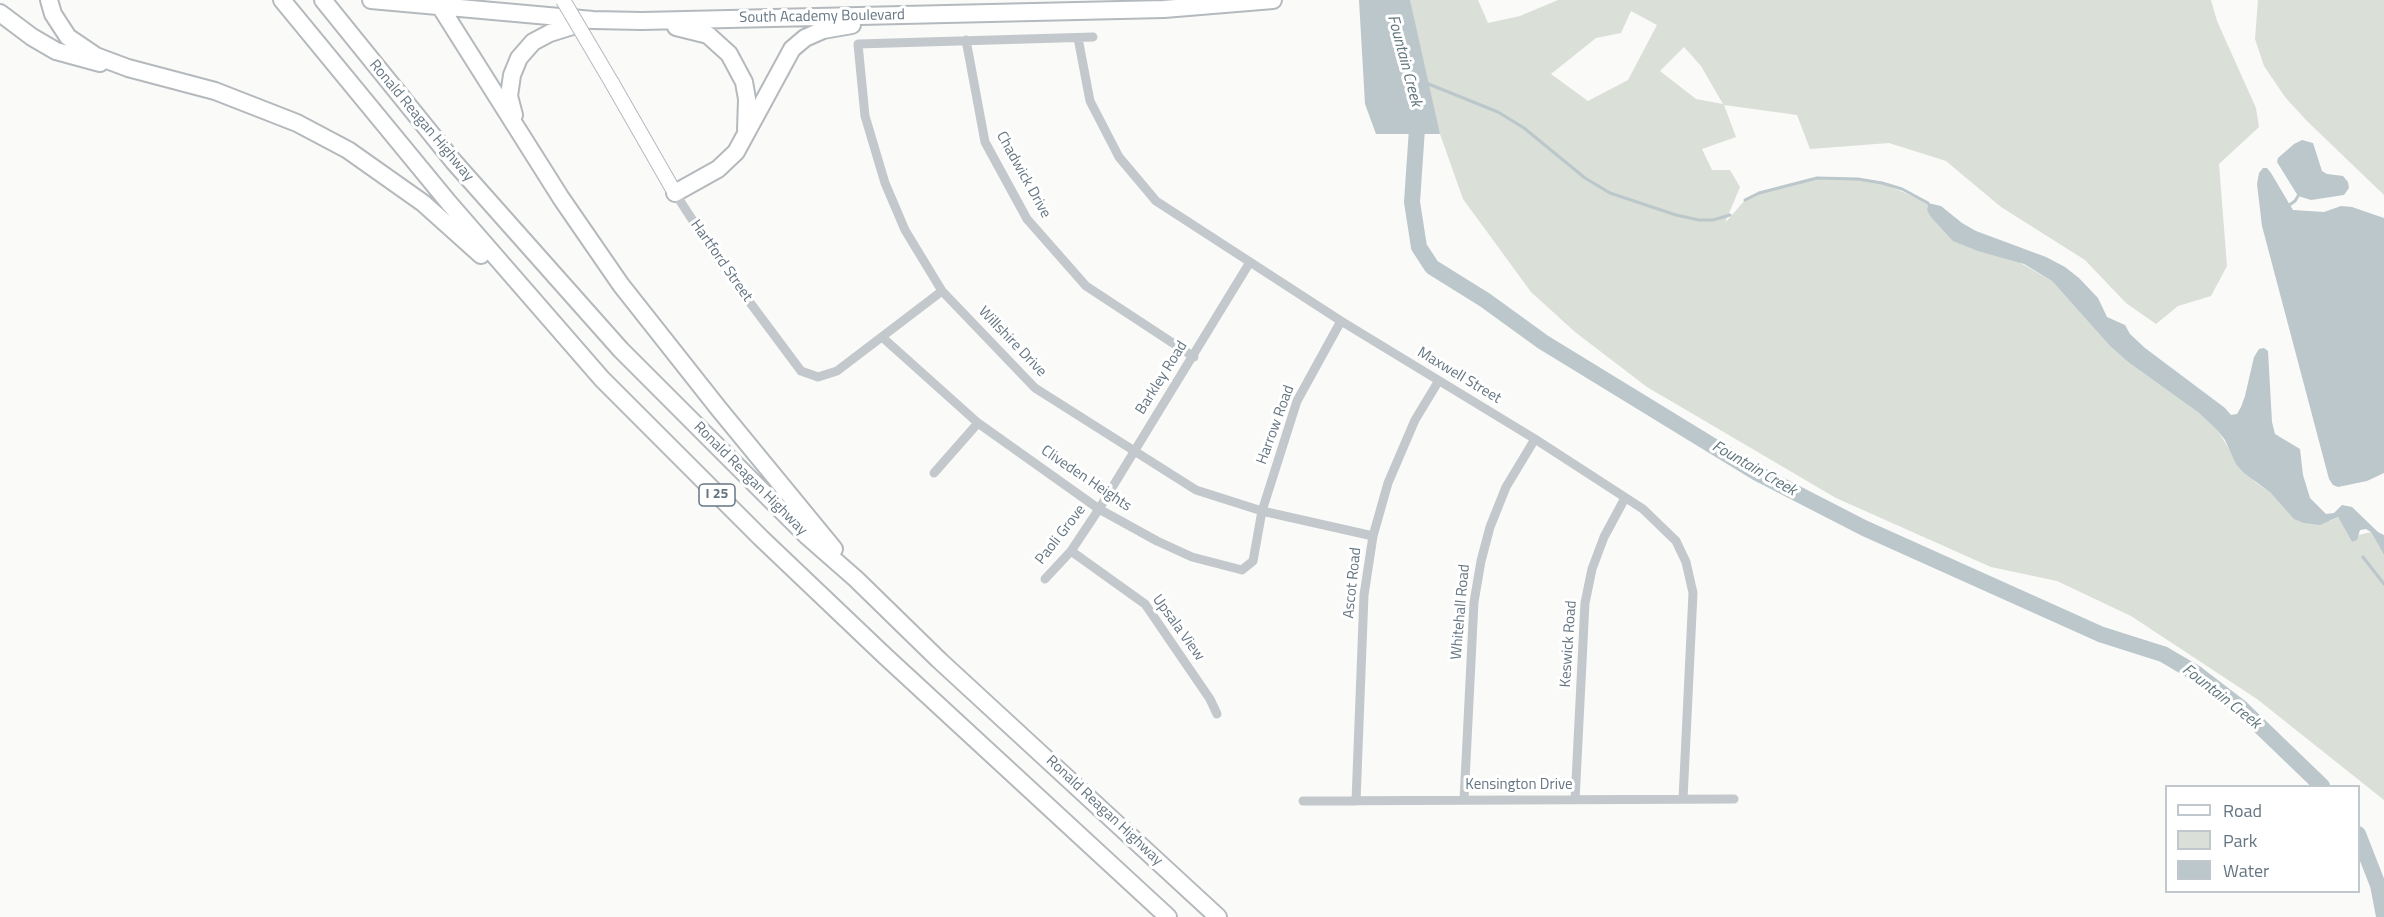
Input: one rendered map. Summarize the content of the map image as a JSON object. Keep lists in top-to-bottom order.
{
  "streets": {
    "highway": ["South Academy Boulevard", "Ronald Reagan Highway", "I 25"],
    "street": [
      "Chadwick Drive",
      "Hartford Street",
      "Willshire Drive",
      "Maxwell Street",
      "Barkley Road",
      "Harrow Road",
      "Cliveden Heights",
      "Paoli Grove",
      "Ascot Road",
      "Whitehall Road",
      "Upsala View",
      "Keswick Road",
      "Kensington Drive"
    ]
  },
  "crossings": [
    ["Chadwick Drive", "Willshire Drive"],
    ["Chadwick Drive", "Barkley Road"],
    ["Hartford Street", "Willshire Drive"],
    ["Hartford Street", "Cliveden Heights"],
    ["Willshire Drive", "Barkley Road"],
    ["Willshire Drive", "Harrow Road"],
    ["Willshire Drive", "Cliveden Heights"],
    ["Willshire Drive", "Ascot Road"],
    ["Maxwell Street", "Barkley Road"],
    ["Maxwell Street", "Harrow Road"],
    ["Maxwell Street", "Ascot Road"],
    ["Maxwell Street", "Whitehall Road"],
    ["Maxwell Street", "Keswick Road"],
    ["Maxwell Street", "Kensington Drive"],
    ["Barkley Road", "Cliveden Heights"],
    ["Barkley Road", "Paoli Grove"],
    ["Harrow Road", "Cliveden Heights"],
    ["Cliveden Heights", "Paoli Grove"],
    ["Paoli Grove", "Upsala View"],
    ["Ascot Road", "Kensington Drive"],
    ["Whitehall Road", "Kensington Drive"],
    ["Keswick Road", "Kensington Drive"]
  ],
  "water": ["Fountain Creek"],
  "legend": ["Road", "Park", "Water"]
}
